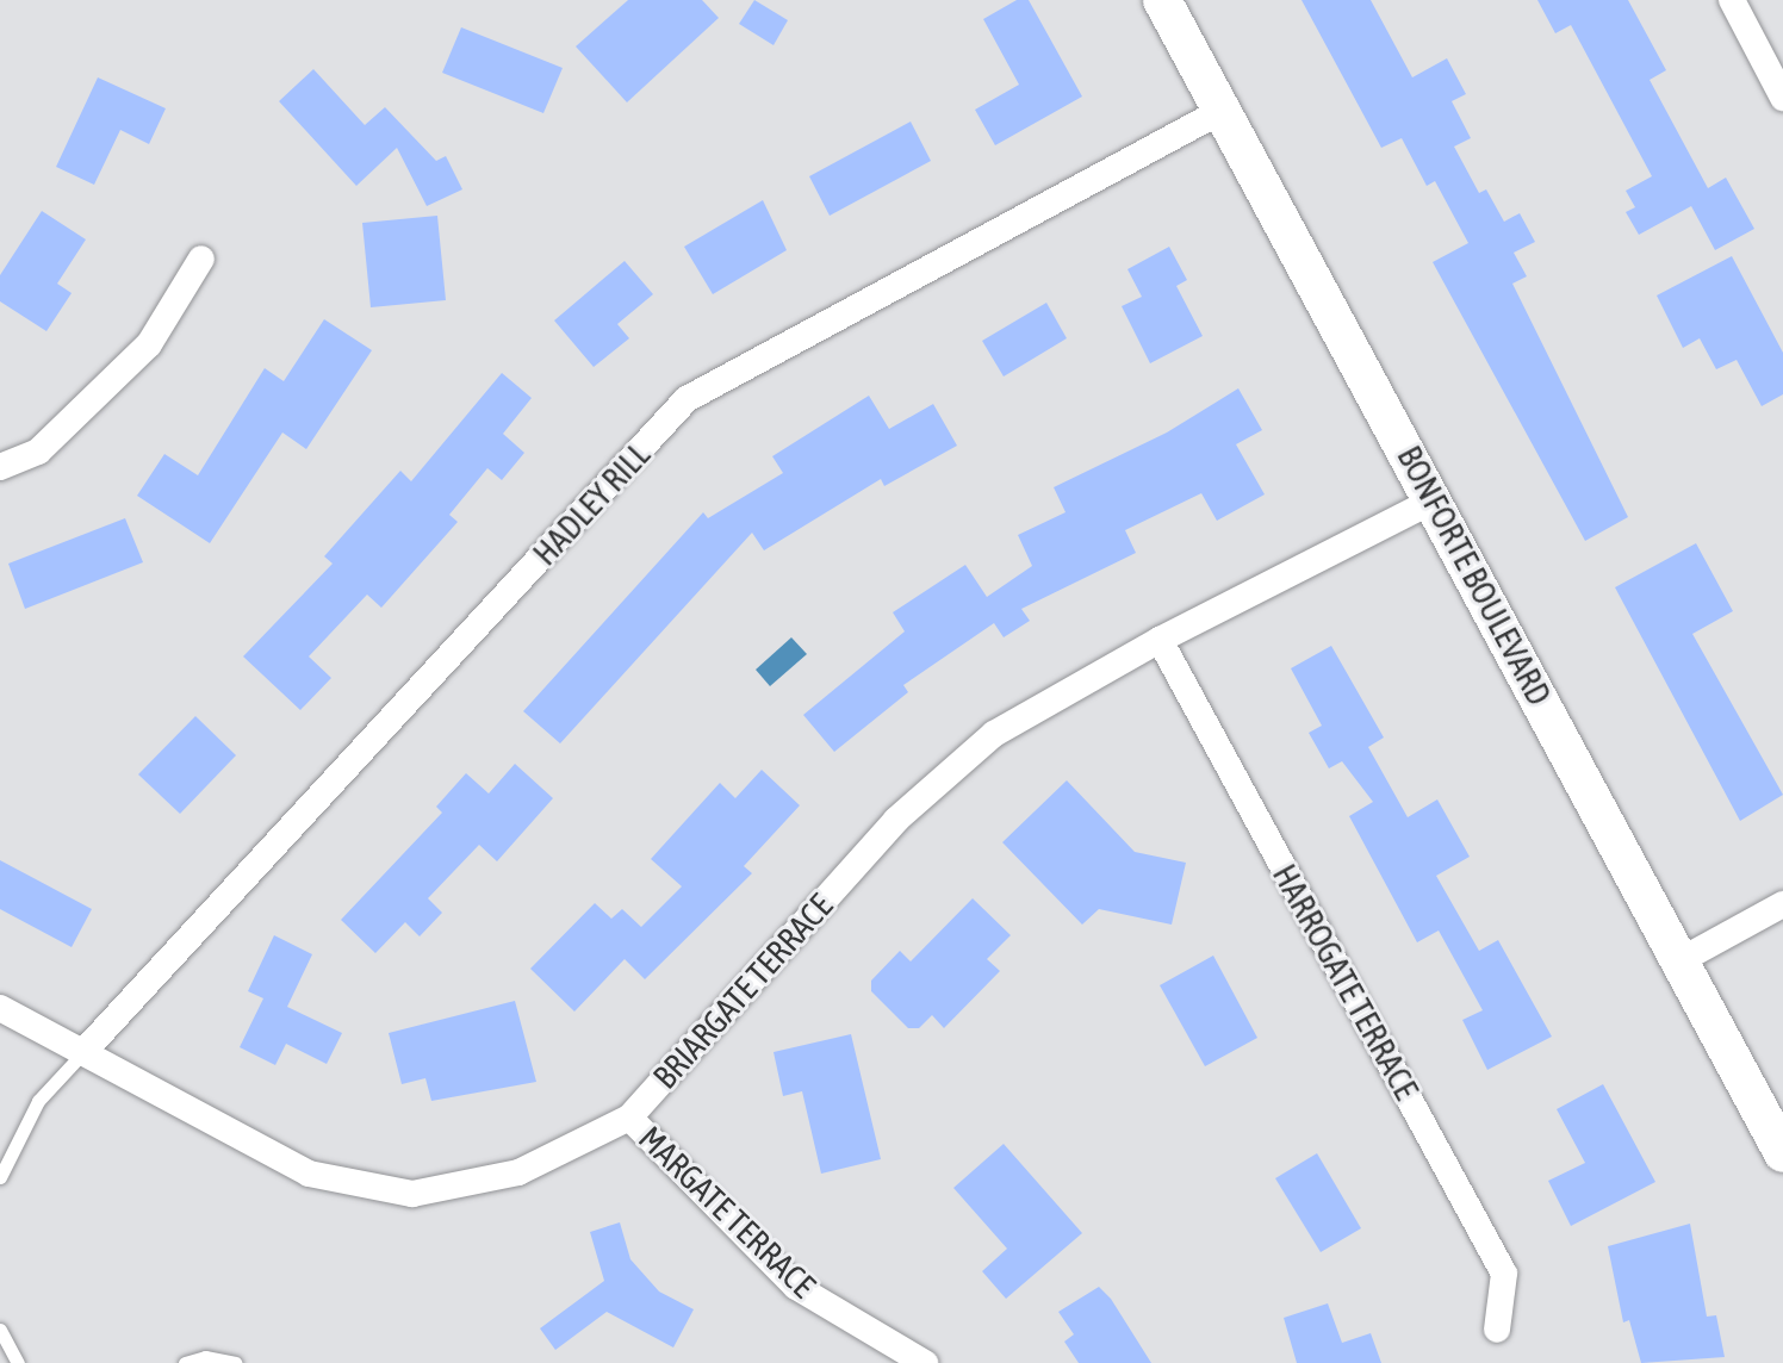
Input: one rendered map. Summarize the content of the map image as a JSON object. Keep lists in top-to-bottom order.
{
  "streets": {
    "main road": ["BONFORTE BOULEVARD"],
    "street": [
      "HADLEY RILL",
      "HARROGATE TERRACE",
      "BRIARGATE TERRACE",
      "MARGATE TERRACE"
    ]
  },
  "crossings": [
    ["HADLEY RILL", "BONFORTE BOULEVARD"],
    ["HADLEY RILL", "BRIARGATE TERRACE"],
    ["BONFORTE BOULEVARD", "BRIARGATE TERRACE"],
    ["HARROGATE TERRACE", "BRIARGATE TERRACE"],
    ["BRIARGATE TERRACE", "MARGATE TERRACE"]
  ]
}
